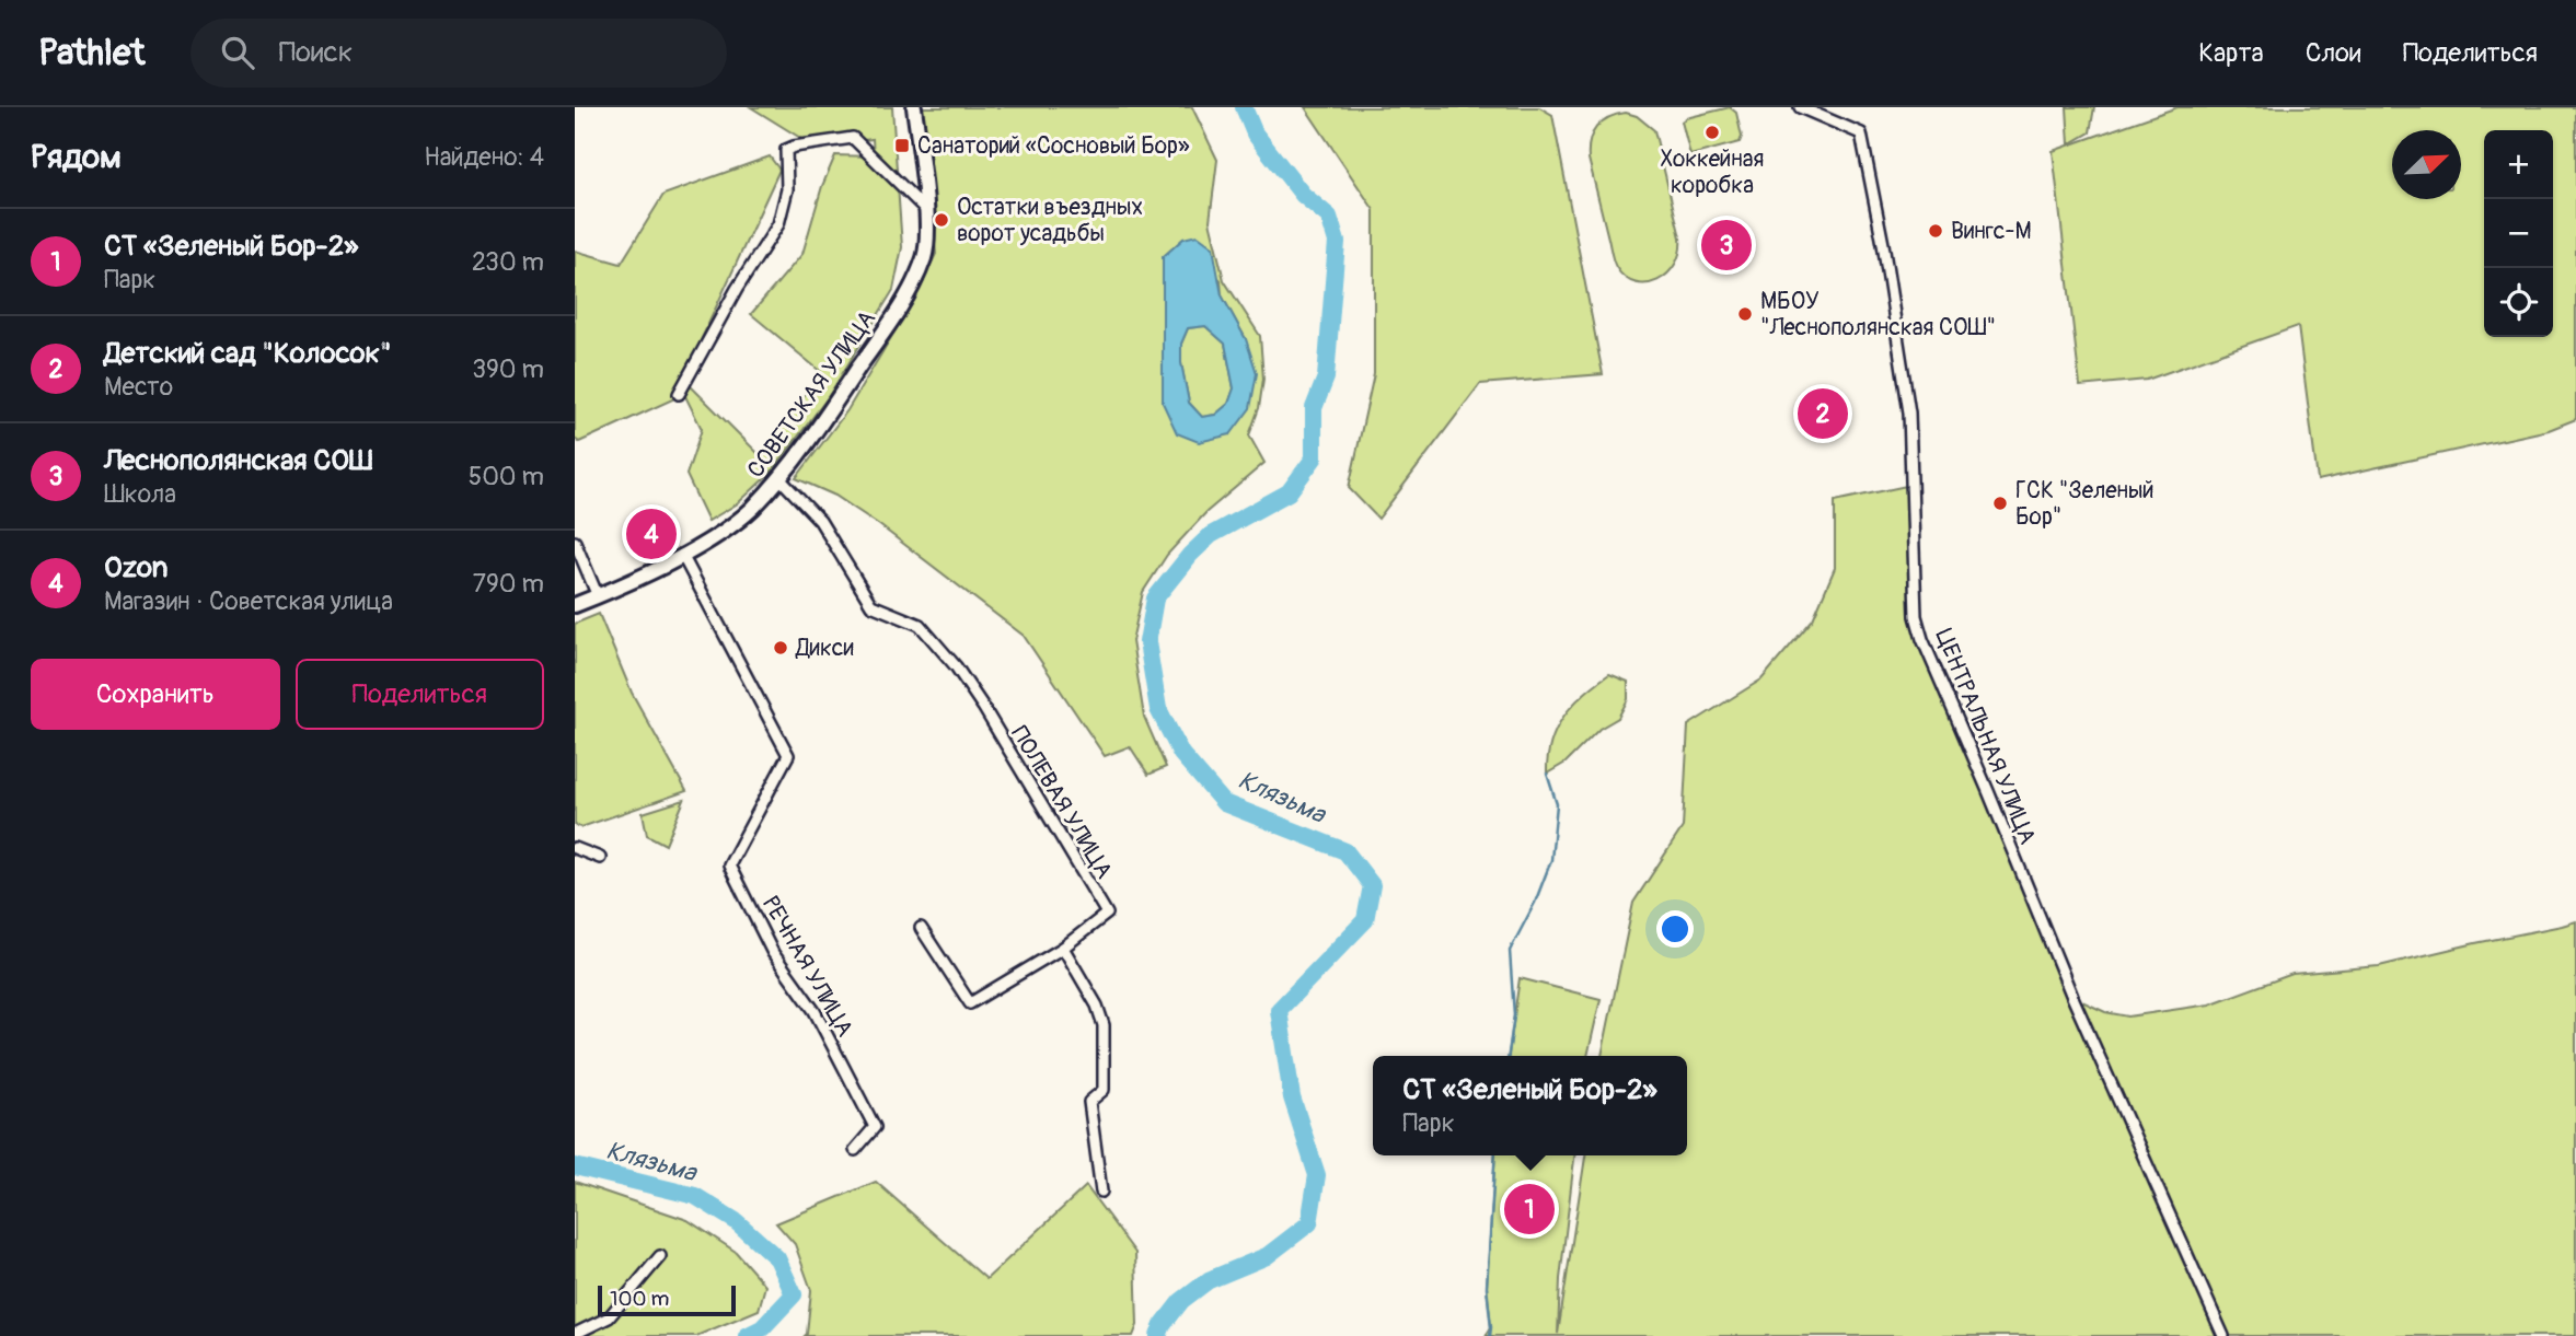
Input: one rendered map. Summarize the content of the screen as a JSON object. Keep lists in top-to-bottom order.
{
  "streets": {
    "main road": ["СОВЕТСКАЯ УЛИЦА"],
    "street": ["ЦЕНТРАЛЬНАЯ УЛИЦА", "ПОЛЕВАЯ УЛИЦА", "РЕЧНАЯ УЛИЦА"]
  },
  "crossings": [
    ["СОВЕТСКАЯ УЛИЦА", "ПОЛЕВАЯ УЛИЦА"],
    ["СОВЕТСКАЯ УЛИЦА", "РЕЧНАЯ УЛИЦА"]
  ],
  "water": ["Клязьма"],
  "places": {
    "other": [
      "Хоккейная коробка",
      "Остатки въездных ворот усадьбы",
      "Вингс-М",
      "МБОУ \"Леснополянская СОШ\"",
      "ГСК \"Зеленый Бор\"",
      "Дикси"
    ],
    "transit": ["Санаторий «Сосновый Бор»"]
  },
  "scale_bar": "100 m",
  "north": "top right",
  "page": {
    "header": "Pathlet",
    "search": "Поиск",
    "nav": ["Карта", "Слои", "Поделиться"],
    "heading": ["Рядом", "Найдено: 4"],
    "map_buttons": ["+", "−"],
    "list": [
      {
        "mark": "1",
        "name": "СТ «Зеленый Бор-2»",
        "note": "Парк",
        "value": "230 m"
      },
      {
        "mark": "2",
        "name": "Детский сад \"Колосок\"",
        "note": "Место",
        "value": "390 m"
      },
      {
        "mark": "3",
        "name": "Леснополянская СОШ",
        "note": "Школа",
        "value": "500 m"
      },
      {
        "mark": "4",
        "name": "Ozon",
        "note": "Магазин · Советская улица",
        "value": "790 m"
      }
    ],
    "pins": [
      "3",
      "2",
      "4",
      "1"
    ],
    "buttons": ["Сохранить", "Поделиться"],
    "popup": ["СТ «Зеленый Бор-2»", "Парк"],
    "scale": "100 m"
  }
}
